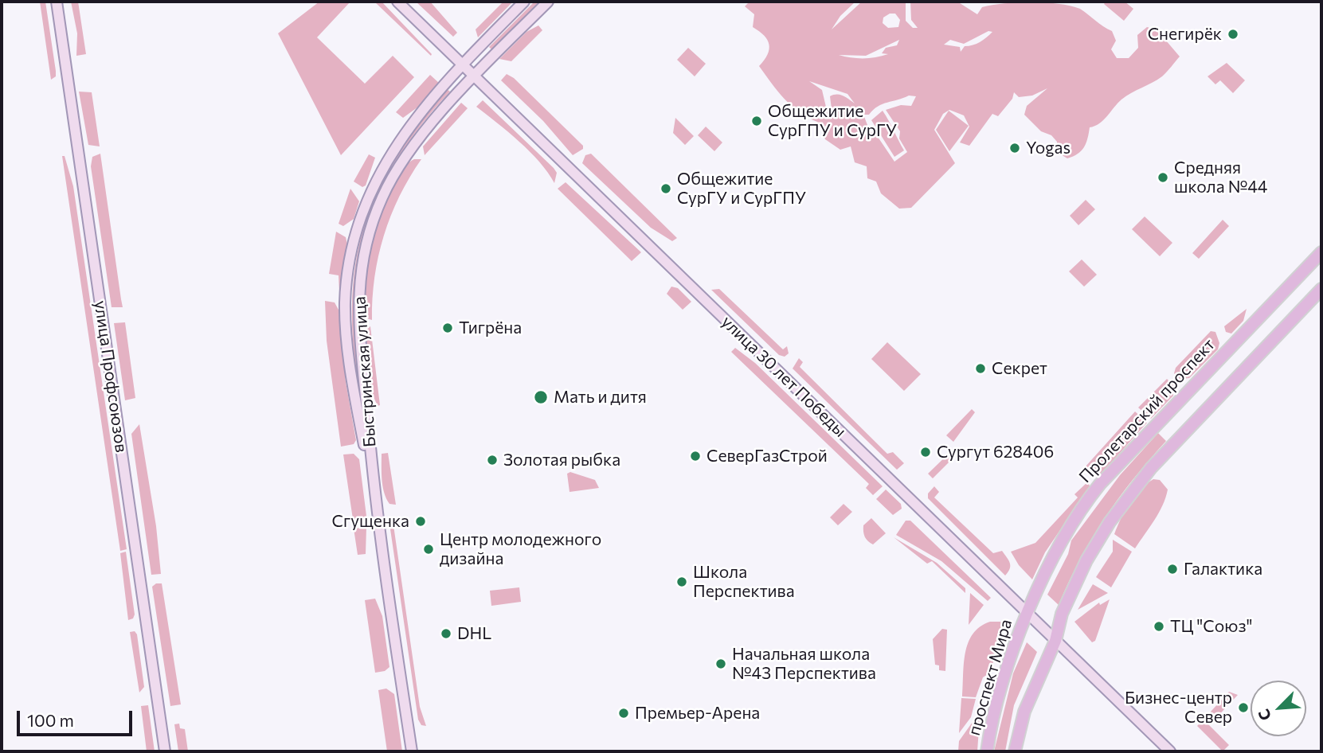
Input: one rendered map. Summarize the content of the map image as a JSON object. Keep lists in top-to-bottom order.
{
  "streets": {
    "main road": [
      "Быстринская улица",
      "улица Профсоюзов",
      "улица 30 лет Победы",
      "Пролетарский проспект",
      "проспект Мира"
    ]
  },
  "crossings": [
    ["Быстринская улица", "улица 30 лет Победы"],
    ["улица 30 лет Победы", "Пролетарский проспект"],
    ["улица 30 лет Победы", "проспект Мира"],
    ["Пролетарский проспект", "проспект Мира"]
  ],
  "places": [
    "Снегирёк",
    "Общежитие СурГПУ и СурГУ",
    "Yogas",
    "Средняя школа №44",
    "Общежитие СурГУ и СурГПУ",
    "Тигрёна",
    "Секрет",
    "Мать и дитя",
    "Сургут 628406",
    "СеверГазСтрой",
    "Золотая рыбка",
    "Сгущенка",
    "Центр молодежного дизайна",
    "Галактика",
    "Школа Перспектива",
    "ТЦ \"Союз\"",
    "DHL",
    "Начальная школа №43 Перспектива",
    "Бизнес-центр Север",
    "Премьер-Арена"
  ],
  "scale_bar": "100 m",
  "north": "bottom left"
}
